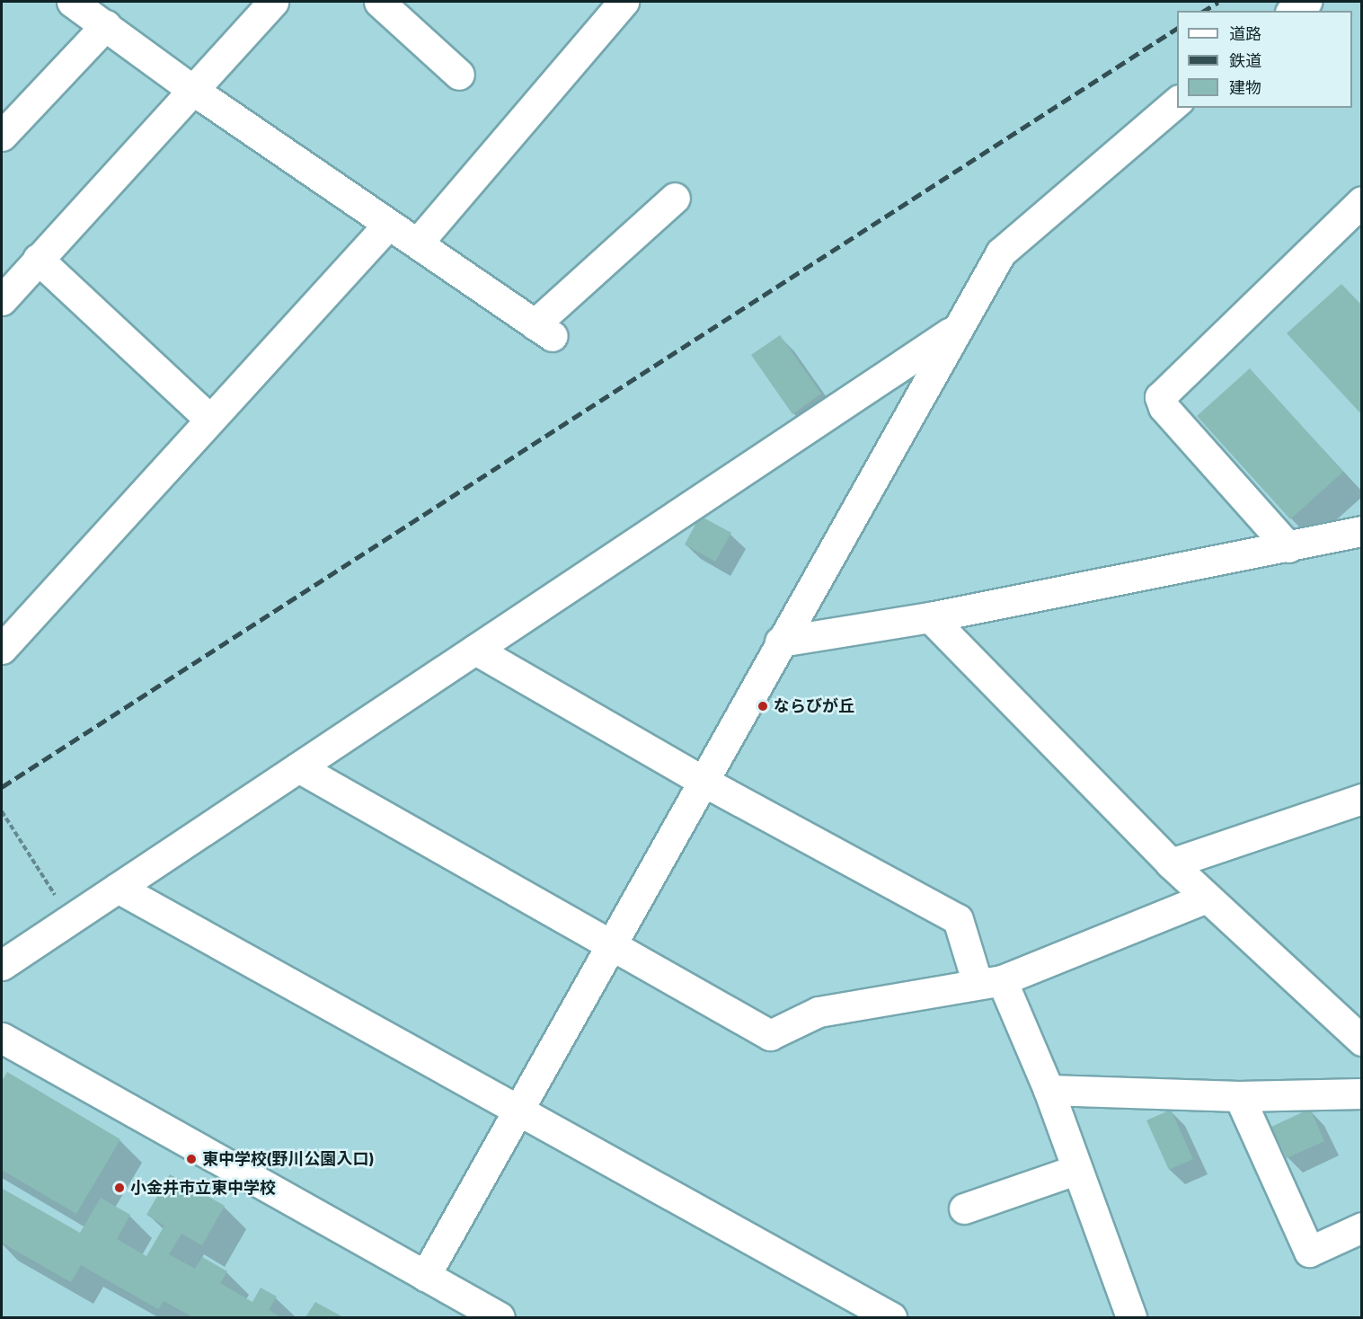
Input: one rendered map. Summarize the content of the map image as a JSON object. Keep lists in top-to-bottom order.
{
  "places": ["ならびが丘", "東中学校(野川公園入口)", "小金井市立東中学校"],
  "legend": ["道路", "鉄道", "建物"]
}
